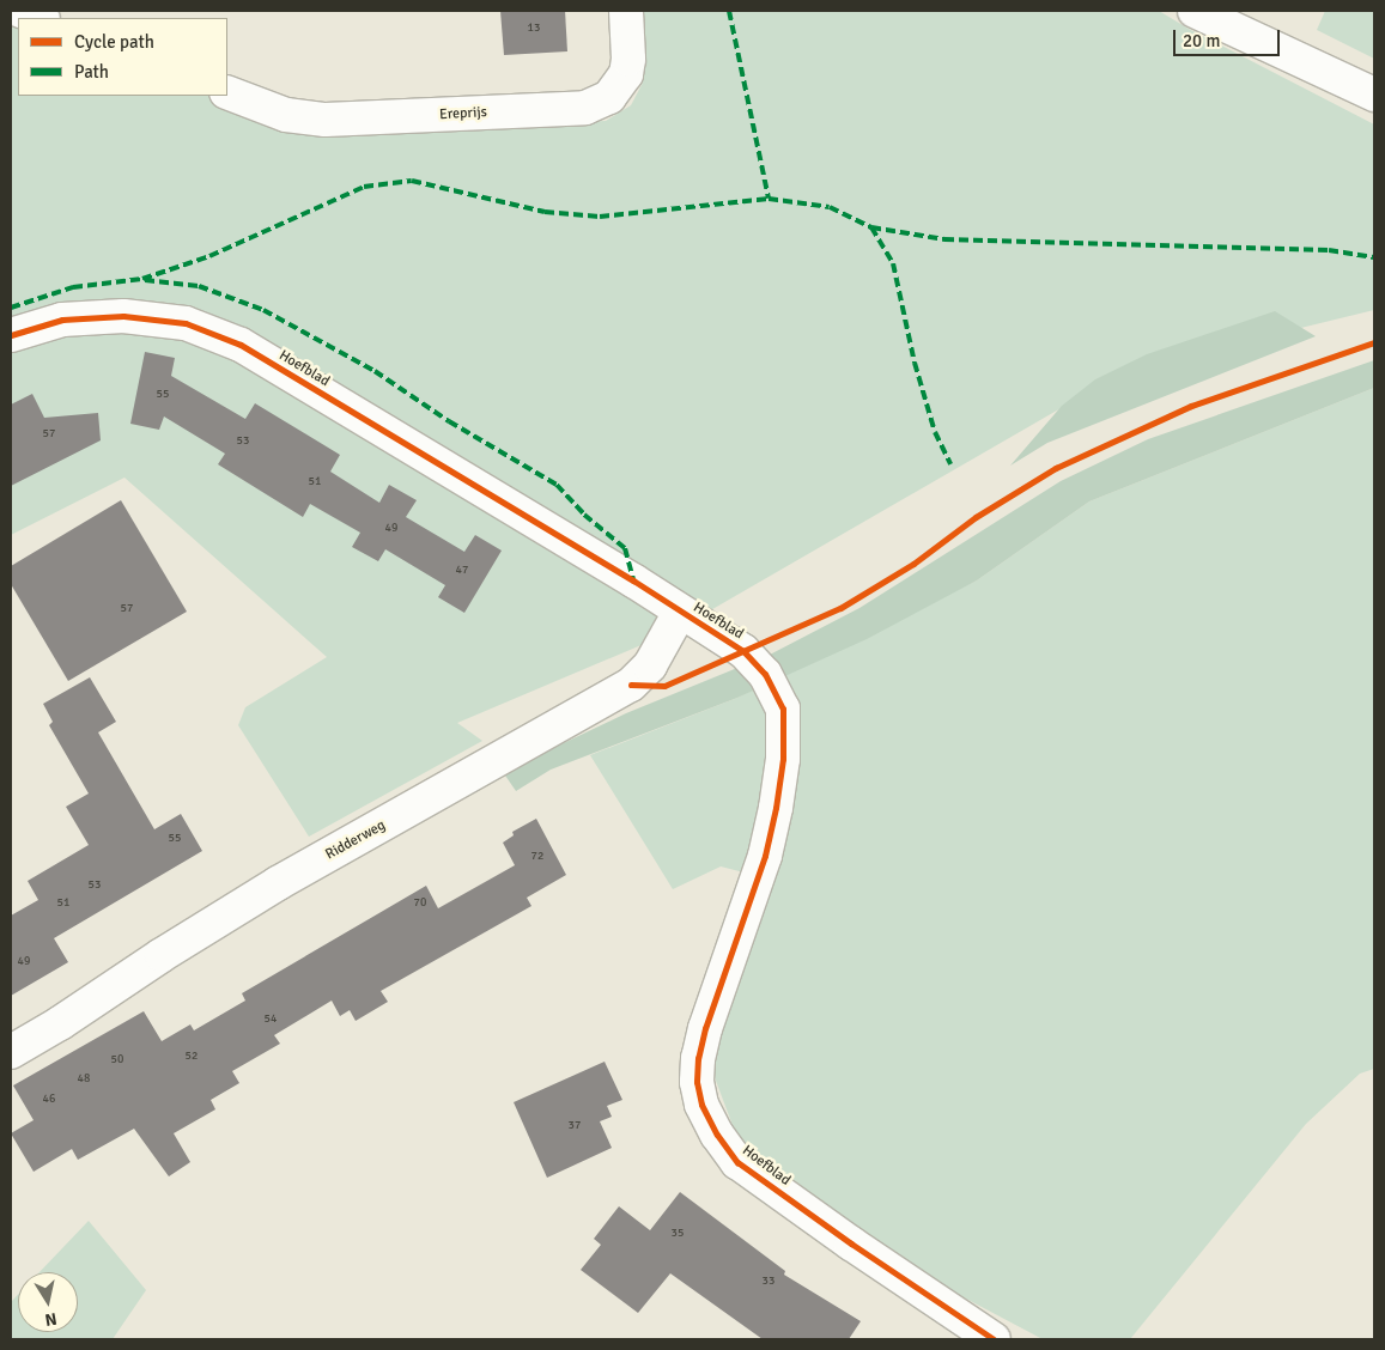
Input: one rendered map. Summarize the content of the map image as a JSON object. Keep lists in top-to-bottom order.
{
  "streets": {
    "street": ["Ereprijs", "Hoefblad", "Ridderweg"]
  },
  "crossings": [
    ["Hoefblad", "Ridderweg"]
  ],
  "house_numbers": [
    "13",
    "55",
    "57",
    "53",
    "51",
    "49",
    "47",
    "57",
    "55",
    "72",
    "53",
    "51",
    "70",
    "49",
    "54",
    "52",
    "50",
    "48",
    "46",
    "37",
    "35",
    "33"
  ],
  "legend": ["Cycle path", "Path"],
  "scale_bar": "20 m",
  "north": "bottom"
}
